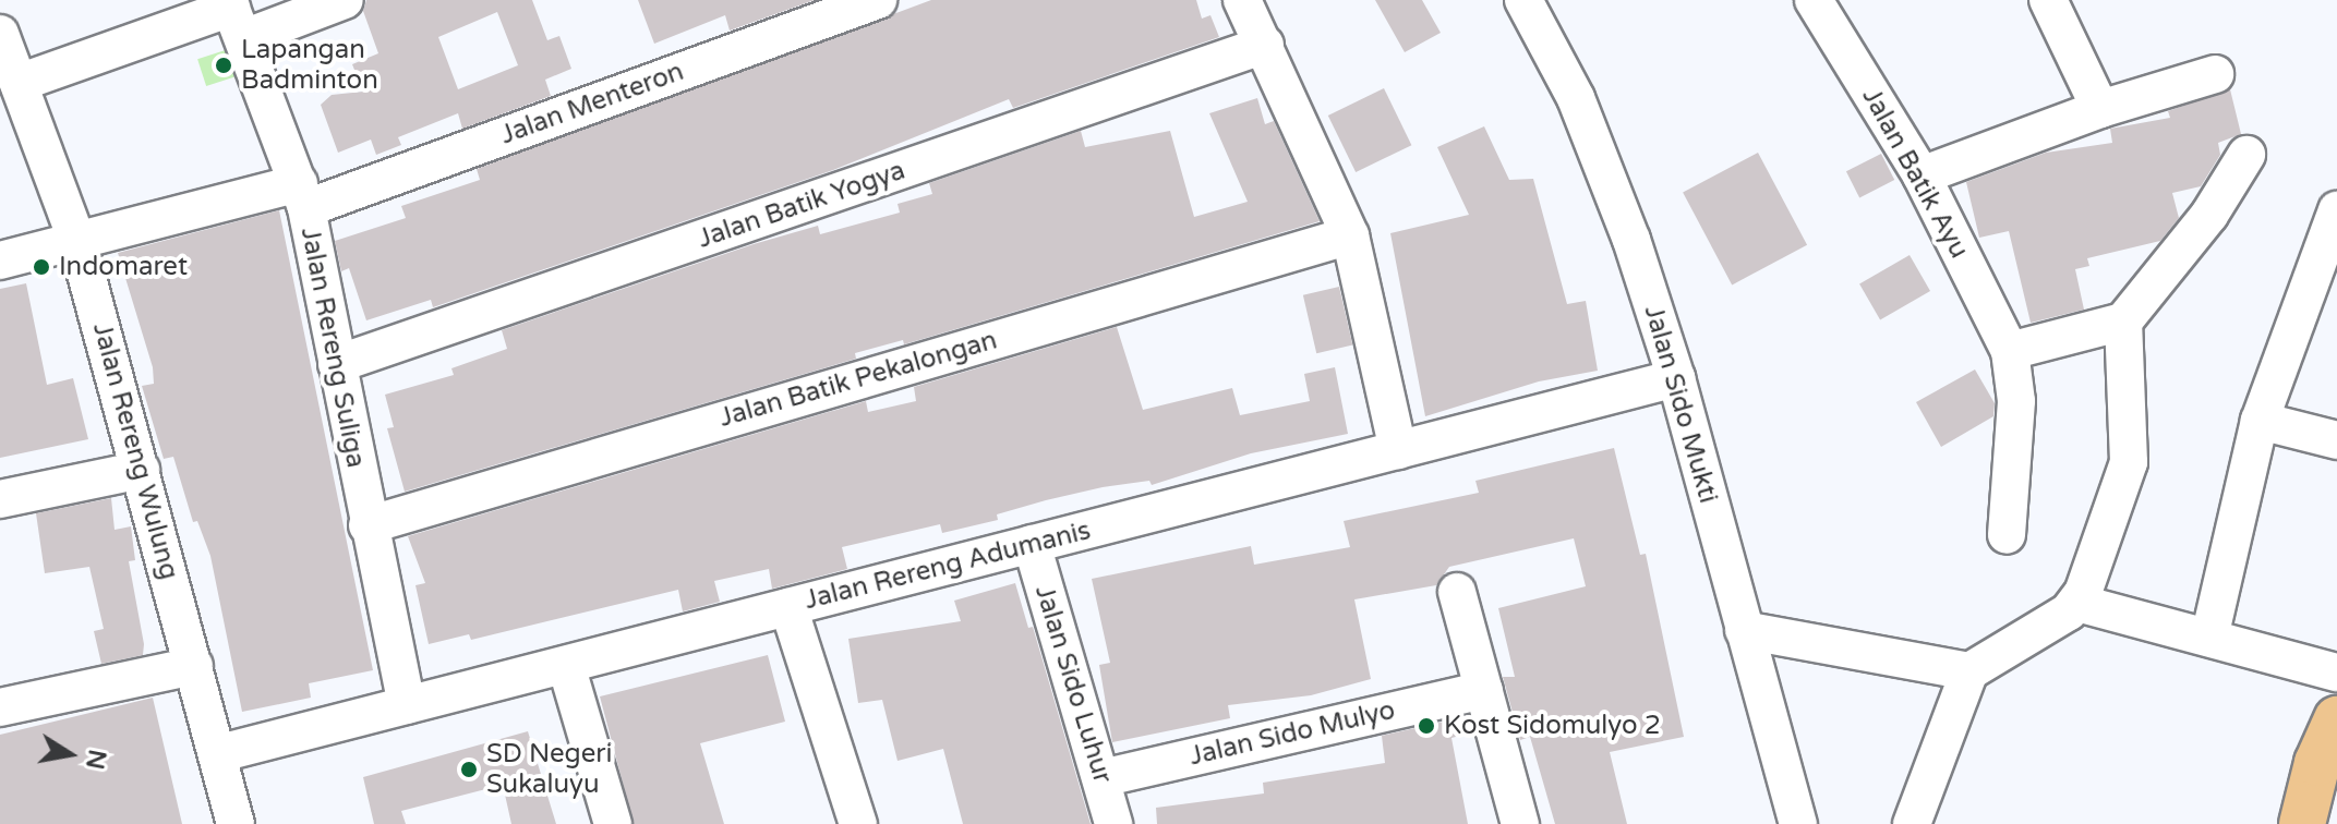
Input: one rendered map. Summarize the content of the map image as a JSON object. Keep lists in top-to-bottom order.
{
  "streets": {
    "street": [
      "Jalan Menteron",
      "Jalan Batik Ayu",
      "Jalan Batik Yogya",
      "Jalan Rereng Suliga",
      "Jalan Batik Pekalongan",
      "Jalan Sido Mukti",
      "Jalan Rereng Wulung",
      "Jalan Rereng Adumanis",
      "Jalan Sido Luhur",
      "Jalan Sido Mulyo"
    ]
  },
  "crossings": [
    ["Jalan Menteron", "Jalan Rereng Suliga"],
    ["Jalan Menteron", "Jalan Rereng Wulung"],
    ["Jalan Batik Yogya", "Jalan Rereng Suliga"],
    ["Jalan Rereng Suliga", "Jalan Batik Pekalongan"],
    ["Jalan Rereng Suliga", "Jalan Rereng Adumanis"],
    ["Jalan Sido Mukti", "Jalan Rereng Adumanis"],
    ["Jalan Rereng Wulung", "Jalan Rereng Adumanis"],
    ["Jalan Rereng Adumanis", "Jalan Sido Luhur"],
    ["Jalan Sido Luhur", "Jalan Sido Mulyo"]
  ],
  "places": [
    "Lapangan Badminton",
    "Indomaret",
    "Kost Sidomulyo 2",
    "SD Negeri Sukaluyu"
  ],
  "north": "right"
}
